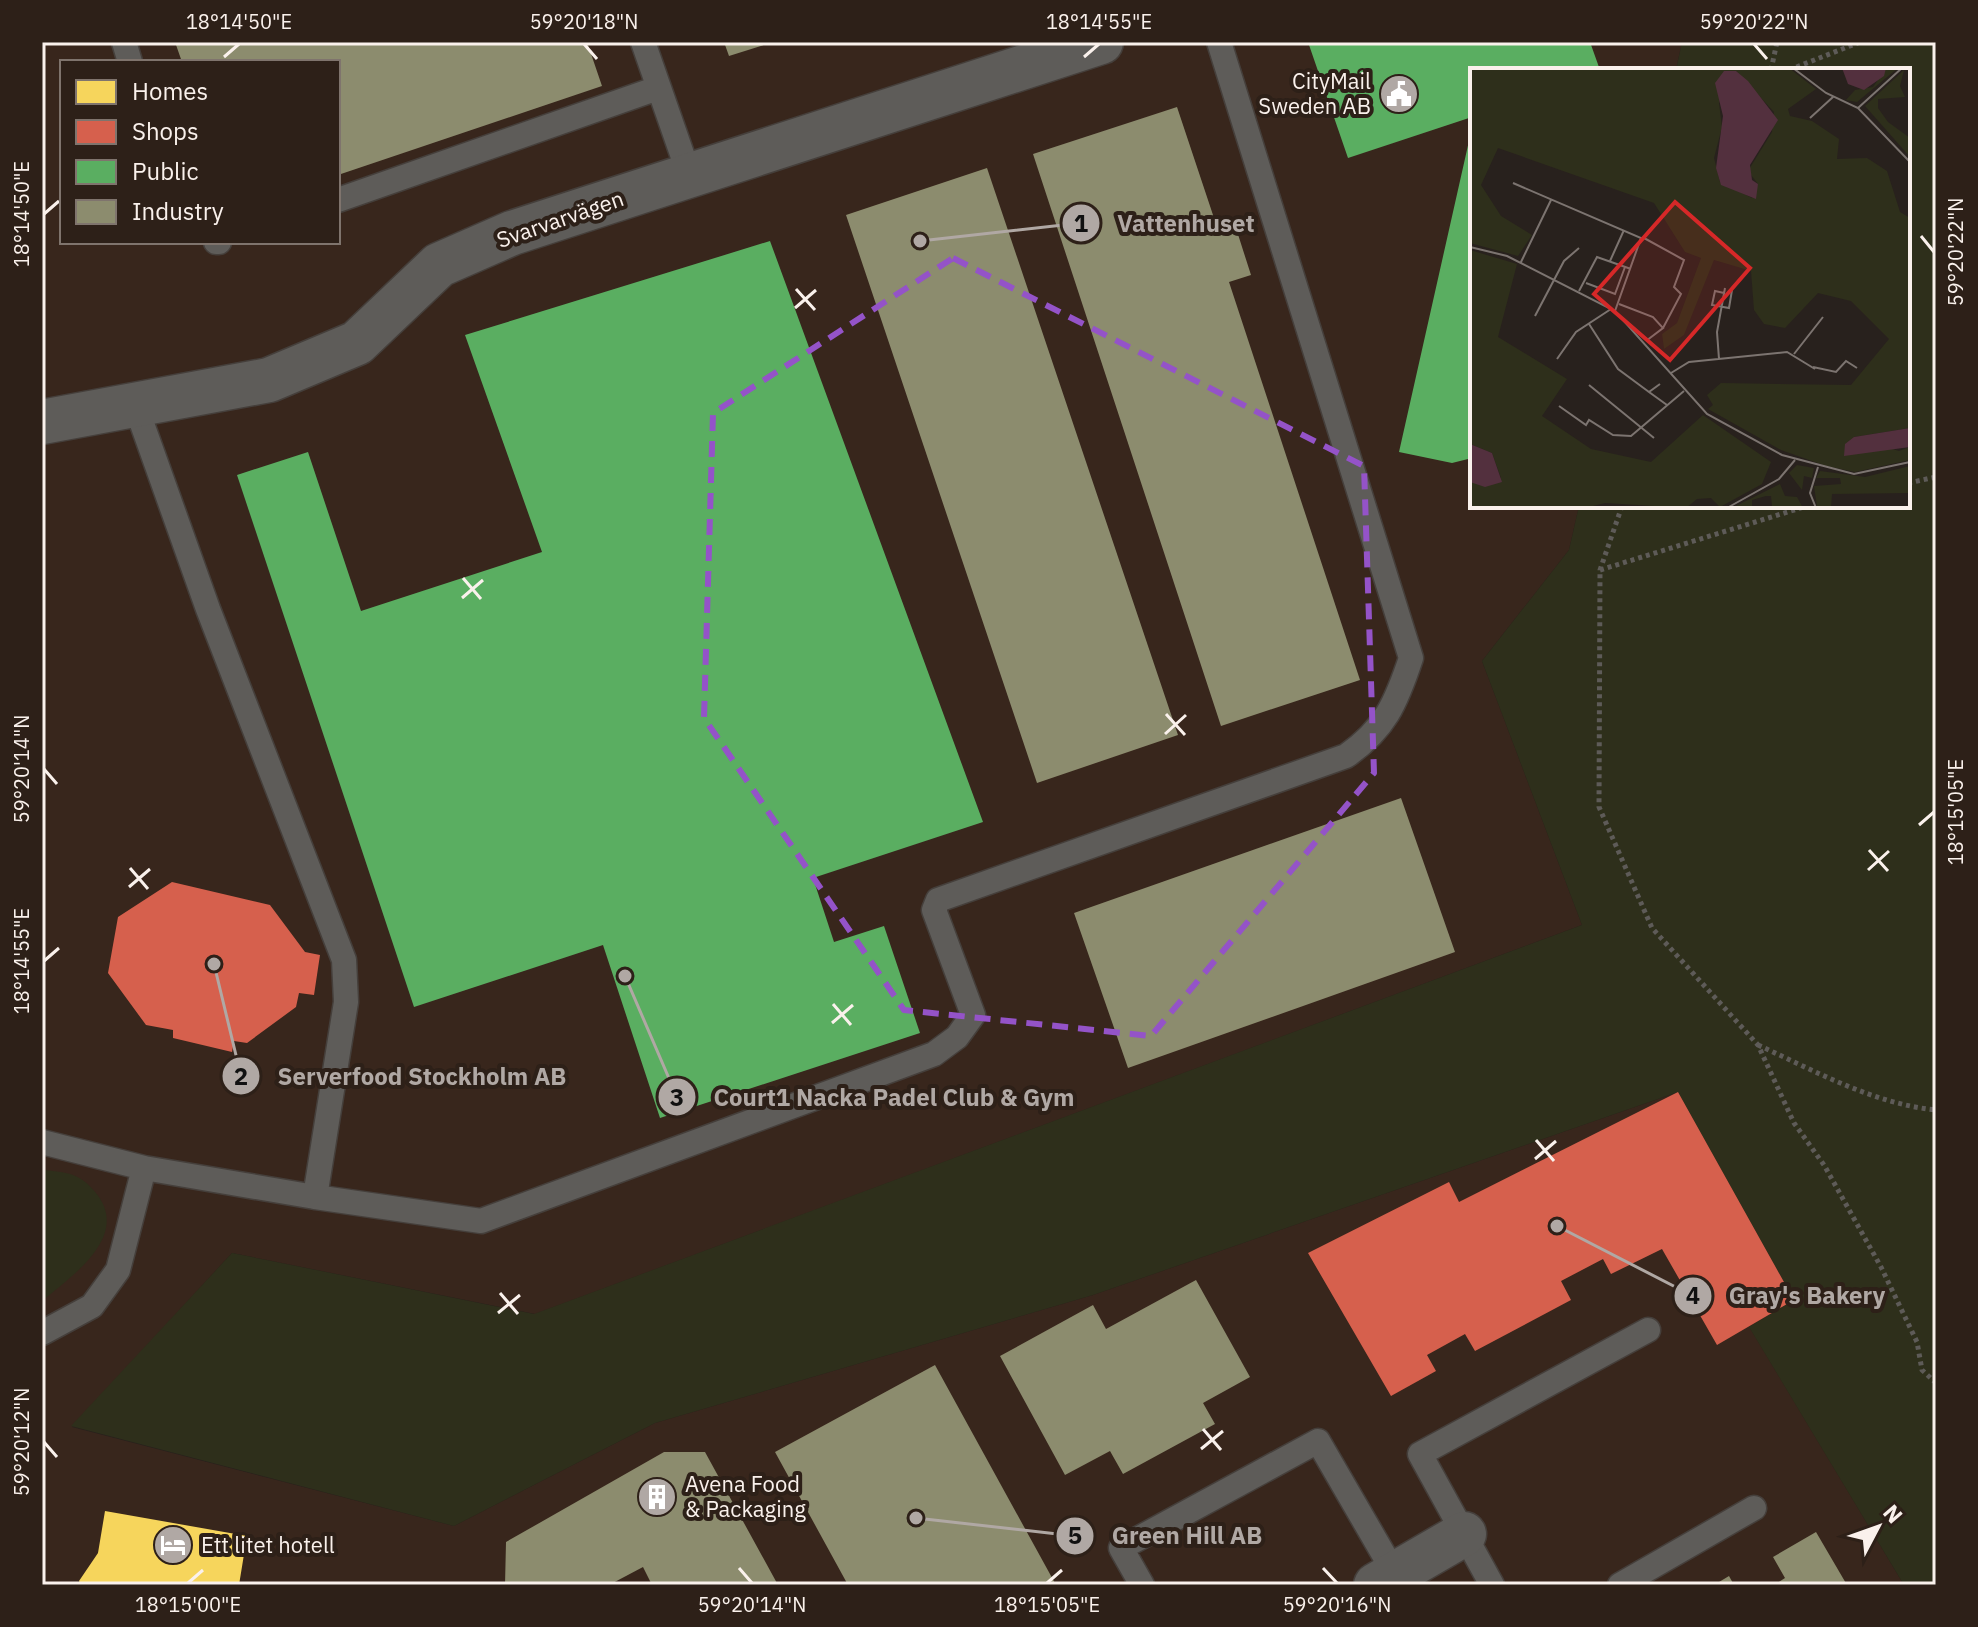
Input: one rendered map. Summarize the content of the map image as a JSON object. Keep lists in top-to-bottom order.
{
  "streets": {
    "street": ["Svarvarvägen"]
  },
  "places": {
    "public building": ["CityMail Sweden AB"],
    "other": [
      "Vattenhuset",
      "Serverfood Stockholm AB",
      "Court1 Nacka Padel Club & Gym",
      "Gray's Bakery",
      "Green Hill AB"
    ],
    "building": ["Avena Food & Packaging"],
    "hotel": ["Ett litet hotell"]
  },
  "legend": [
    "Homes",
    "Shops",
    "Public",
    "Industry"
  ],
  "north": "top right",
  "coordinates": [
    "18°14'50\"E",
    "59°20'18\"N",
    "18°14'55\"E",
    "59°20'22\"N",
    "59°20'14\"N",
    "18°15'05\"E",
    "59°20'12\"N",
    "18°15'00\"E",
    "59°20'16\"N"
  ]
}
